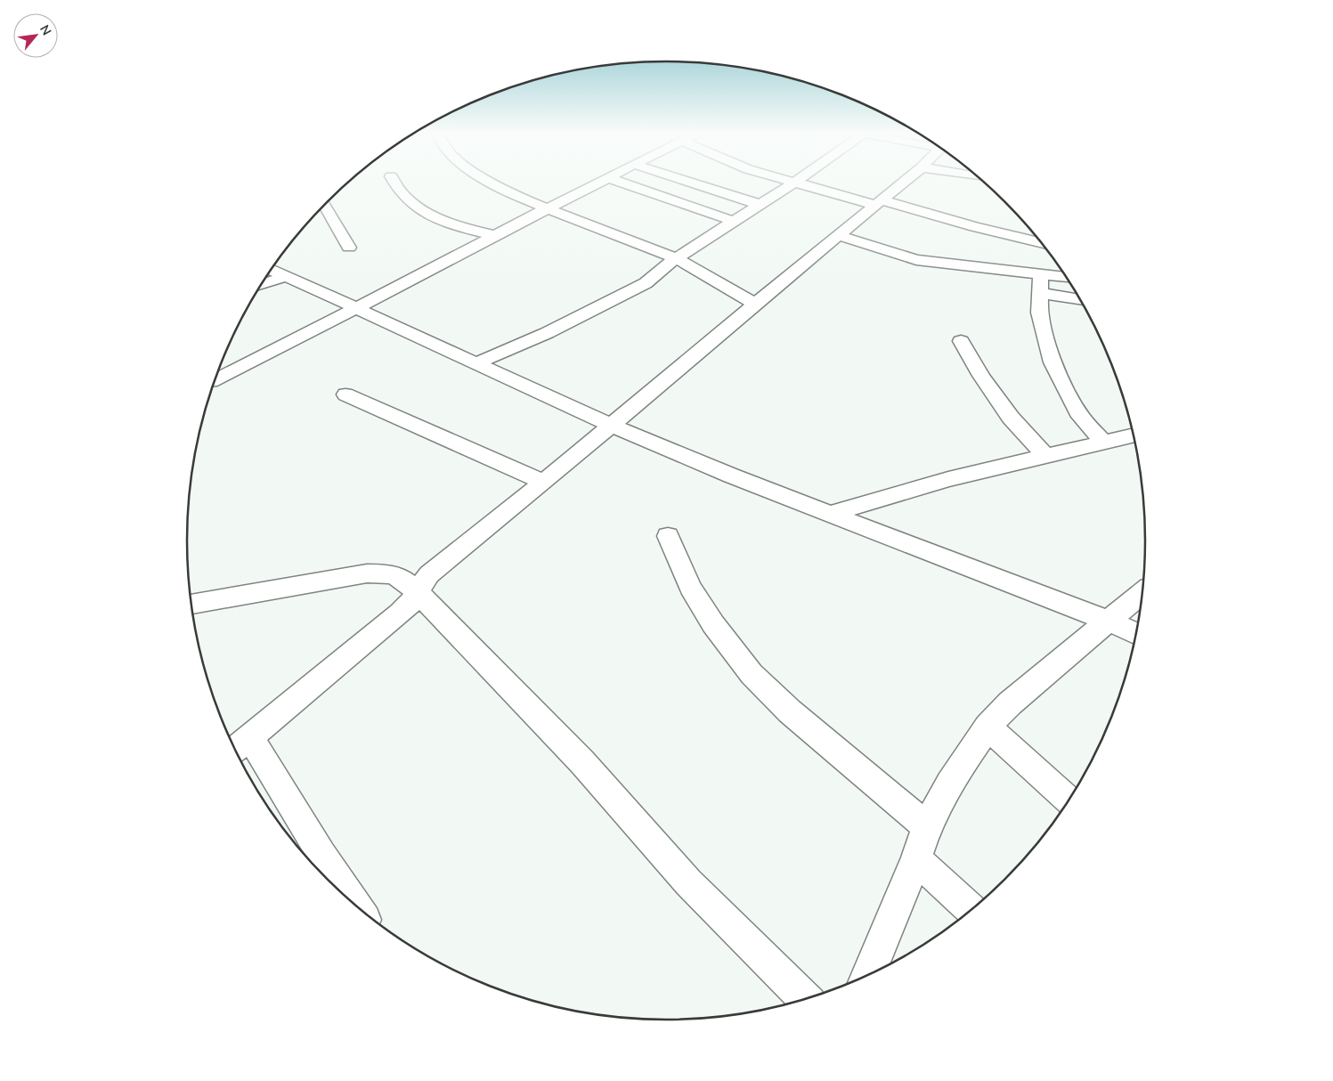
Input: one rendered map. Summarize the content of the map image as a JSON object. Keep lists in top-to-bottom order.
{
  "north": "top right"
}
